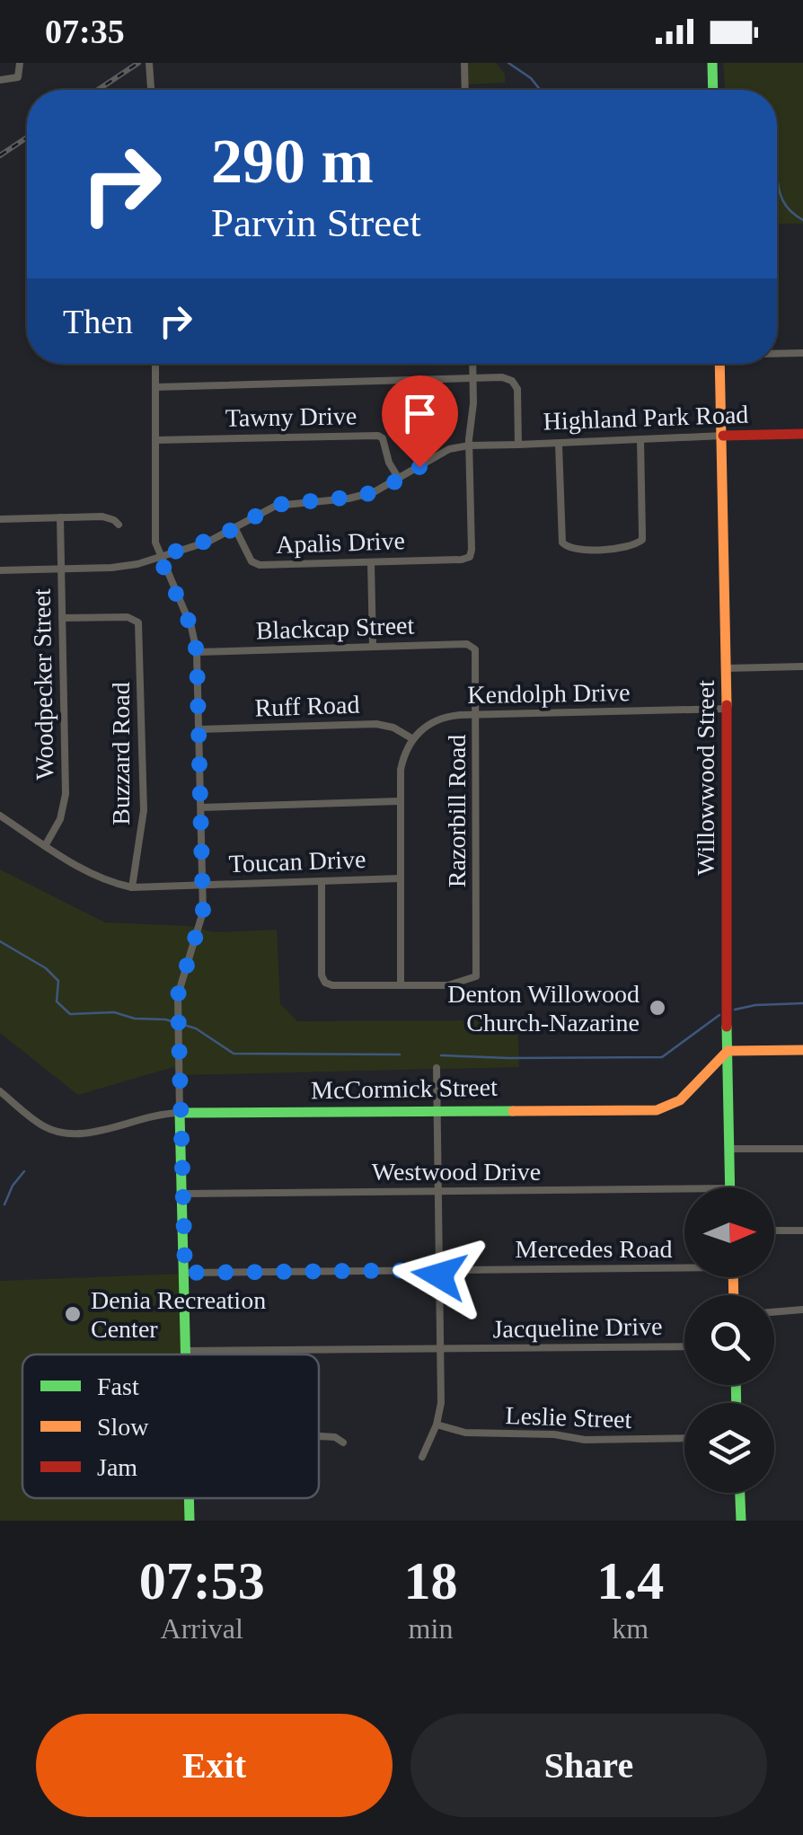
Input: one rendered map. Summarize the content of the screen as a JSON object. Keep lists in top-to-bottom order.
{
  "streets": {
    "street": [
      "Tawny Drive",
      "Highland Park Road",
      "Apalis Drive",
      "Blackcap Street",
      "Woodpecker Street",
      "Kendolph Drive",
      "Ruff Road",
      "Buzzard Road",
      "Willowwood Street",
      "Razorbill Road",
      "Toucan Drive",
      "McCormick Street",
      "Westwood Drive",
      "Mercedes Road",
      "Jacqueline Drive",
      "Leslie Street"
    ]
  },
  "crossings": [
    ["Highland Park Road", "Willowwood Street"],
    ["Blackcap Street", "Razorbill Road"],
    ["Woodpecker Street", "Buzzard Road"],
    ["Woodpecker Street", "Toucan Drive"],
    ["Kendolph Drive", "Ruff Road"],
    ["Kendolph Drive", "Willowwood Street"],
    ["Kendolph Drive", "Razorbill Road"],
    ["Buzzard Road", "Toucan Drive"],
    ["Willowwood Street", "McCormick Street"]
  ],
  "places": ["Denton Willowood Church-Nazarine", "Denia Recreation Center"],
  "legend": ["Fast", "Slow", "Jam"],
  "north": "right",
  "page": {
    "status": "07:35",
    "turn": ["290 m", "Parvin Street"],
    "then": "Then",
    "eta": [
      "07:53",
      "Arrival",
      "18",
      "min",
      "1.4",
      "km"
    ],
    "buttons": ["Exit", "Share"]
  }
}
